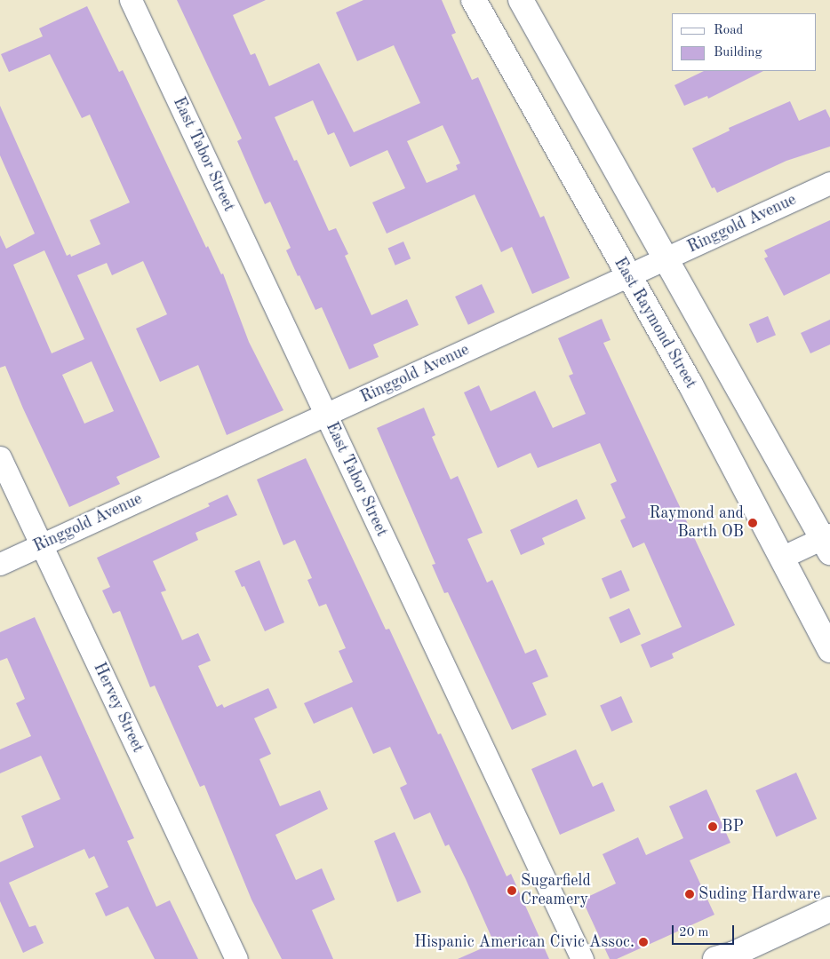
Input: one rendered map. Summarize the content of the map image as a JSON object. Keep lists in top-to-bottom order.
{
  "streets": {
    "main road": ["East Raymond Street"],
    "street": ["East Tabor Street", "Ringgold Avenue", "Hervey Street"]
  },
  "crossings": [
    ["East Tabor Street", "Ringgold Avenue"],
    ["Ringgold Avenue", "East Raymond Street"],
    ["Ringgold Avenue", "Hervey Street"]
  ],
  "places": [
    "Raymond and Barth OB",
    "BP",
    "Sugarfield Creamery",
    "Suding Hardware",
    "Hispanic American Civic Assoc."
  ],
  "legend": ["Road", "Building"],
  "scale_bar": "20 m"
}
